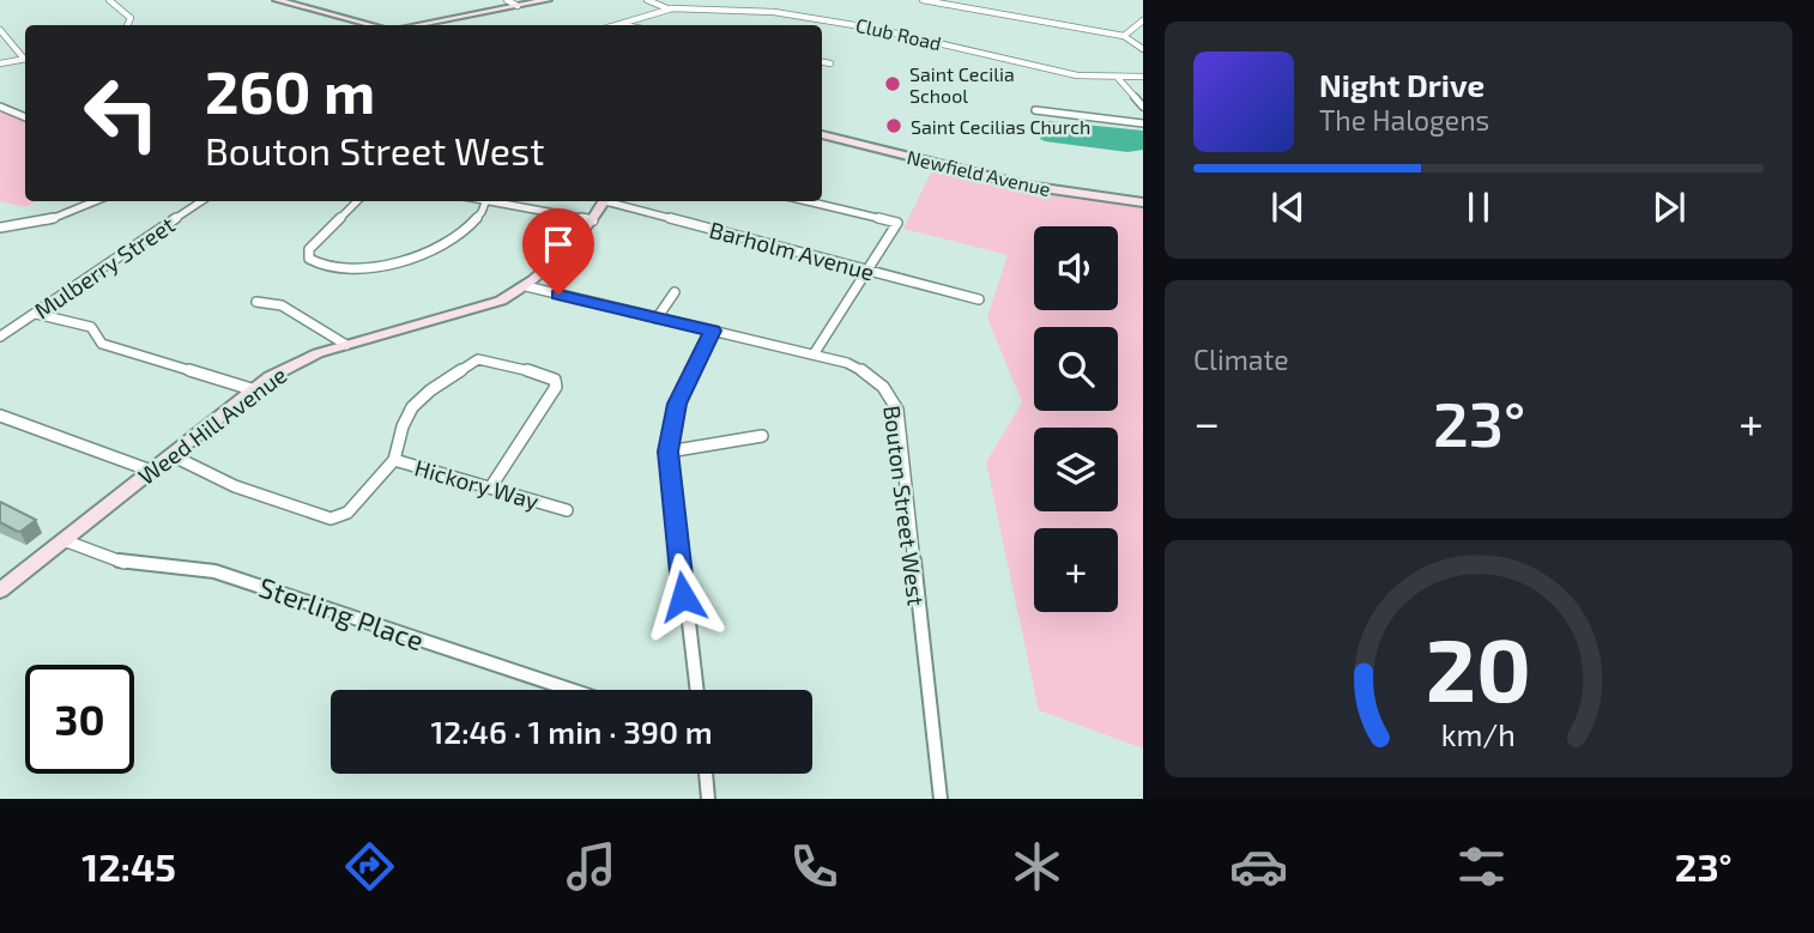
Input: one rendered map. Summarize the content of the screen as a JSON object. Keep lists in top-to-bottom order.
{
  "streets": {
    "main road": ["Newfield Avenue", "Weed Hill Avenue"],
    "street": [
      "Club Road",
      "Barholm Avenue",
      "Mulberry Street",
      "Hickory Way",
      "Bouton Street West",
      "Sterling Place"
    ]
  },
  "crossings": [
    ["Weed Hill Avenue", "Hickory Way"],
    ["Weed Hill Avenue", "Bouton Street West"],
    ["Weed Hill Avenue", "Sterling Place"]
  ],
  "places": ["Saint Cecilia School", "Saint Cecilias Church"],
  "page": {
    "turn": ["260 m", "Bouton Street West"],
    "song": ["Night Drive", "The Halogens"],
    "map_buttons": "+",
    "tile": "Climate",
    "heat": ["−", "23°", "+"],
    "limit": "30",
    "trip": "12:46 · 1 min · 390 m",
    "tabs": ["12:45", "23°"],
    "gauge": ["20", "km/h"]
  }
}
